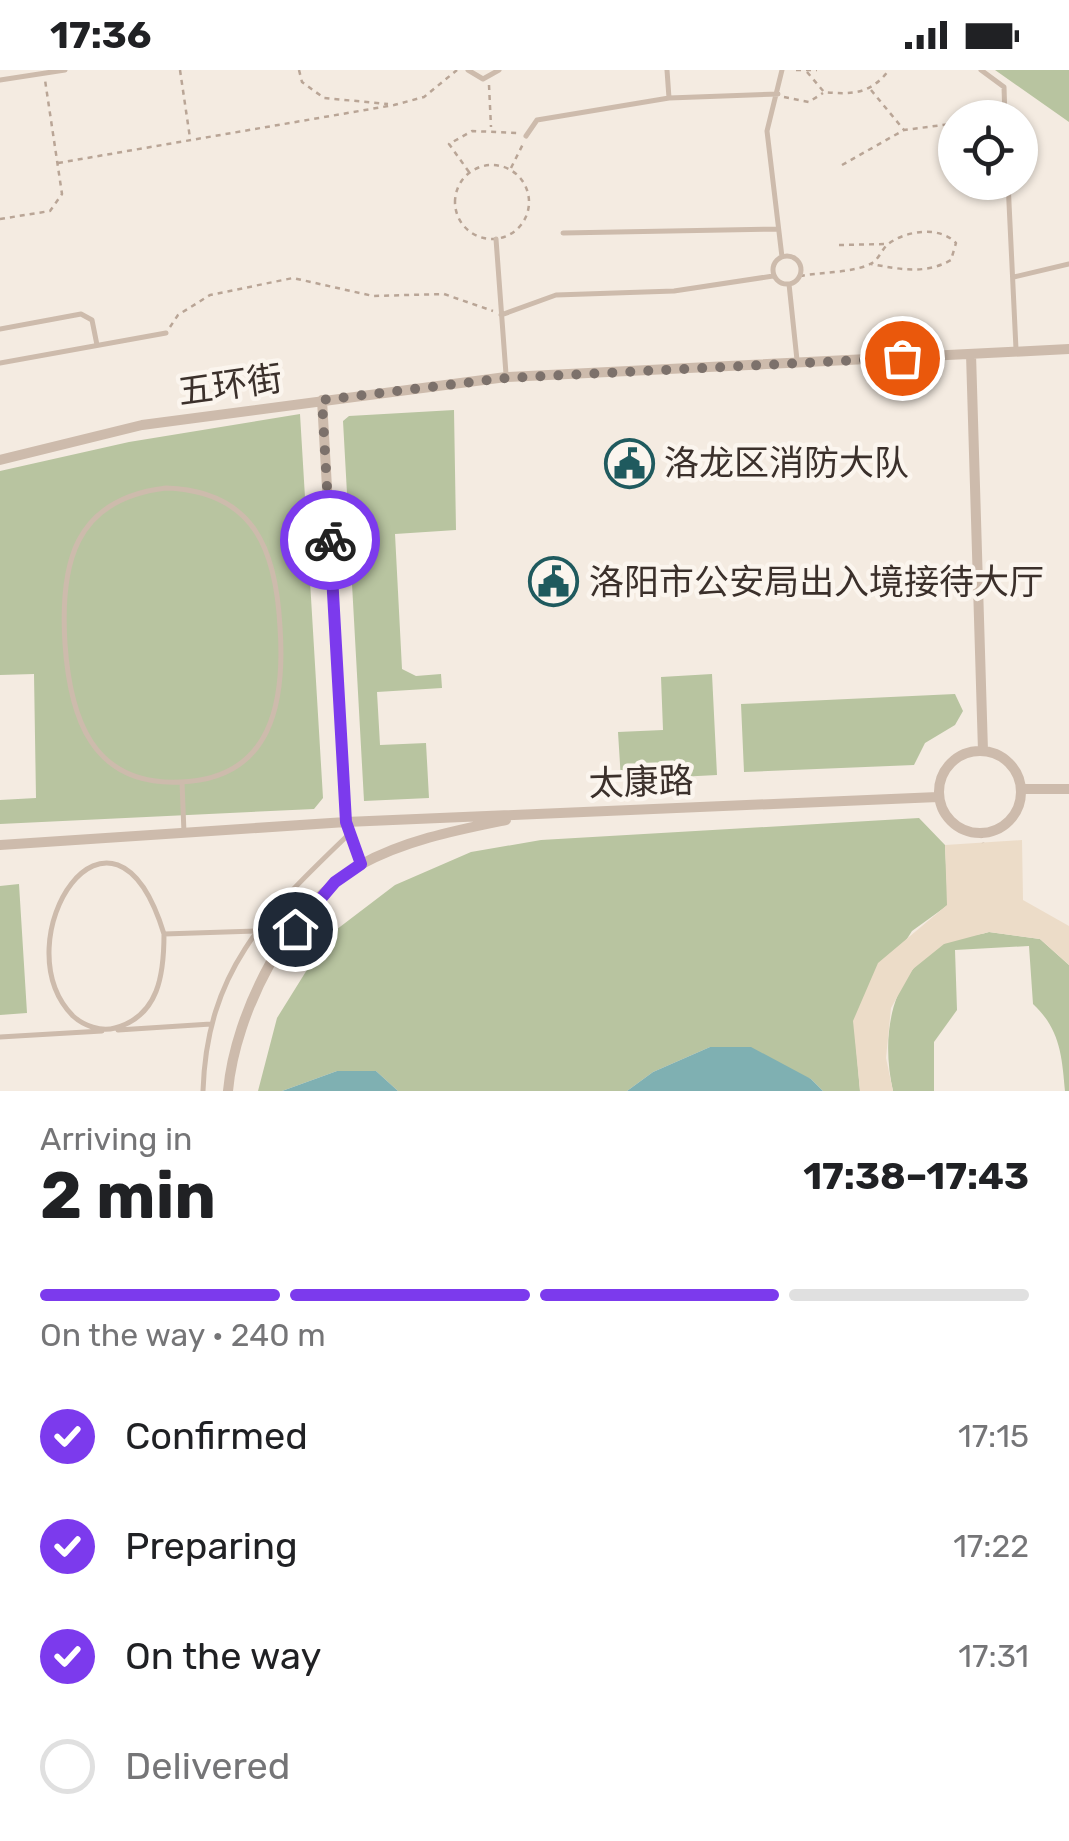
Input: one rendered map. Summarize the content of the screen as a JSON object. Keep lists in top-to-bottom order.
{
  "streets": {
    "street": ["五环街", "太康路"]
  },
  "places": {
    "public building": ["洛龙区消防大队", "洛阳市公安局出入境接待大厅"]
  },
  "page": {
    "status": "17:36",
    "heading": ["2 min", "Arriving in", "17:38–17:43"],
    "bar": "On the way · 240 m",
    "list": [
      ["Confirmed", "17:15"],
      ["Preparing", "17:22"],
      ["On the way", "17:31"],
      "Delivered"
    ]
  }
}
